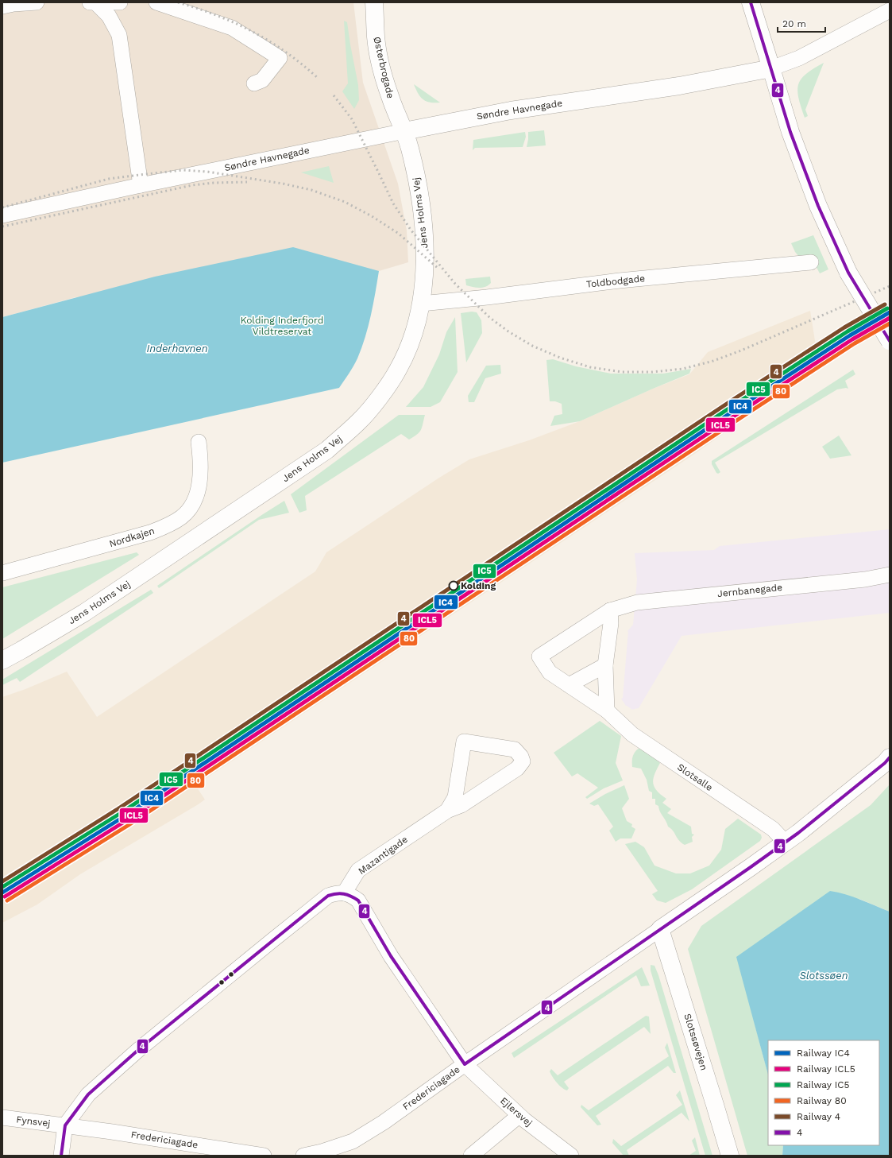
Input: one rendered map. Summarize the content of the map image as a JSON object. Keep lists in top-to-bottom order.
{
  "streets": {
    "main road": [
      "Østerbrogade",
      "Søndre Havnegade",
      "Jens Holms Vej",
      "Slotssøvejen",
      "Fredericiagade"
    ],
    "street": [
      "Toldbodgade",
      "Nordkajen",
      "Jernbanegade",
      "Slotsalle",
      "Mazantigade",
      "Ejlersvej",
      "Fynsvej"
    ]
  },
  "crossings": [
    ["Østerbrogade", "Søndre Havnegade"],
    ["Østerbrogade", "Jens Holms Vej"],
    ["Søndre Havnegade", "Jens Holms Vej"],
    ["Jens Holms Vej", "Toldbodgade"],
    ["Jernbanegade", "Slotsalle"],
    ["Slotsalle", "Fredericiagade"],
    ["Mazantigade", "Ejlersvej"],
    ["Slotssøvejen", "Fredericiagade"],
    ["Fredericiagade", "Ejlersvej"],
    ["Fredericiagade", "Fynsvej"]
  ],
  "water": ["Inderhavnen", "Slotssøen"],
  "parks": ["Kolding Inderfjord Vildtreservat"],
  "places": ["Kolding"],
  "lines": [
    "transit line 4",
    "rail line 4",
    "rail line IC5",
    "rail line IC4",
    "rail line ICL5",
    "rail line 80"
  ],
  "legend": [
    "Railway IC4",
    "Railway ICL5",
    "Railway IC5",
    "Railway 80",
    "Railway 4",
    "4"
  ],
  "scale_bar": "20 m"
}
